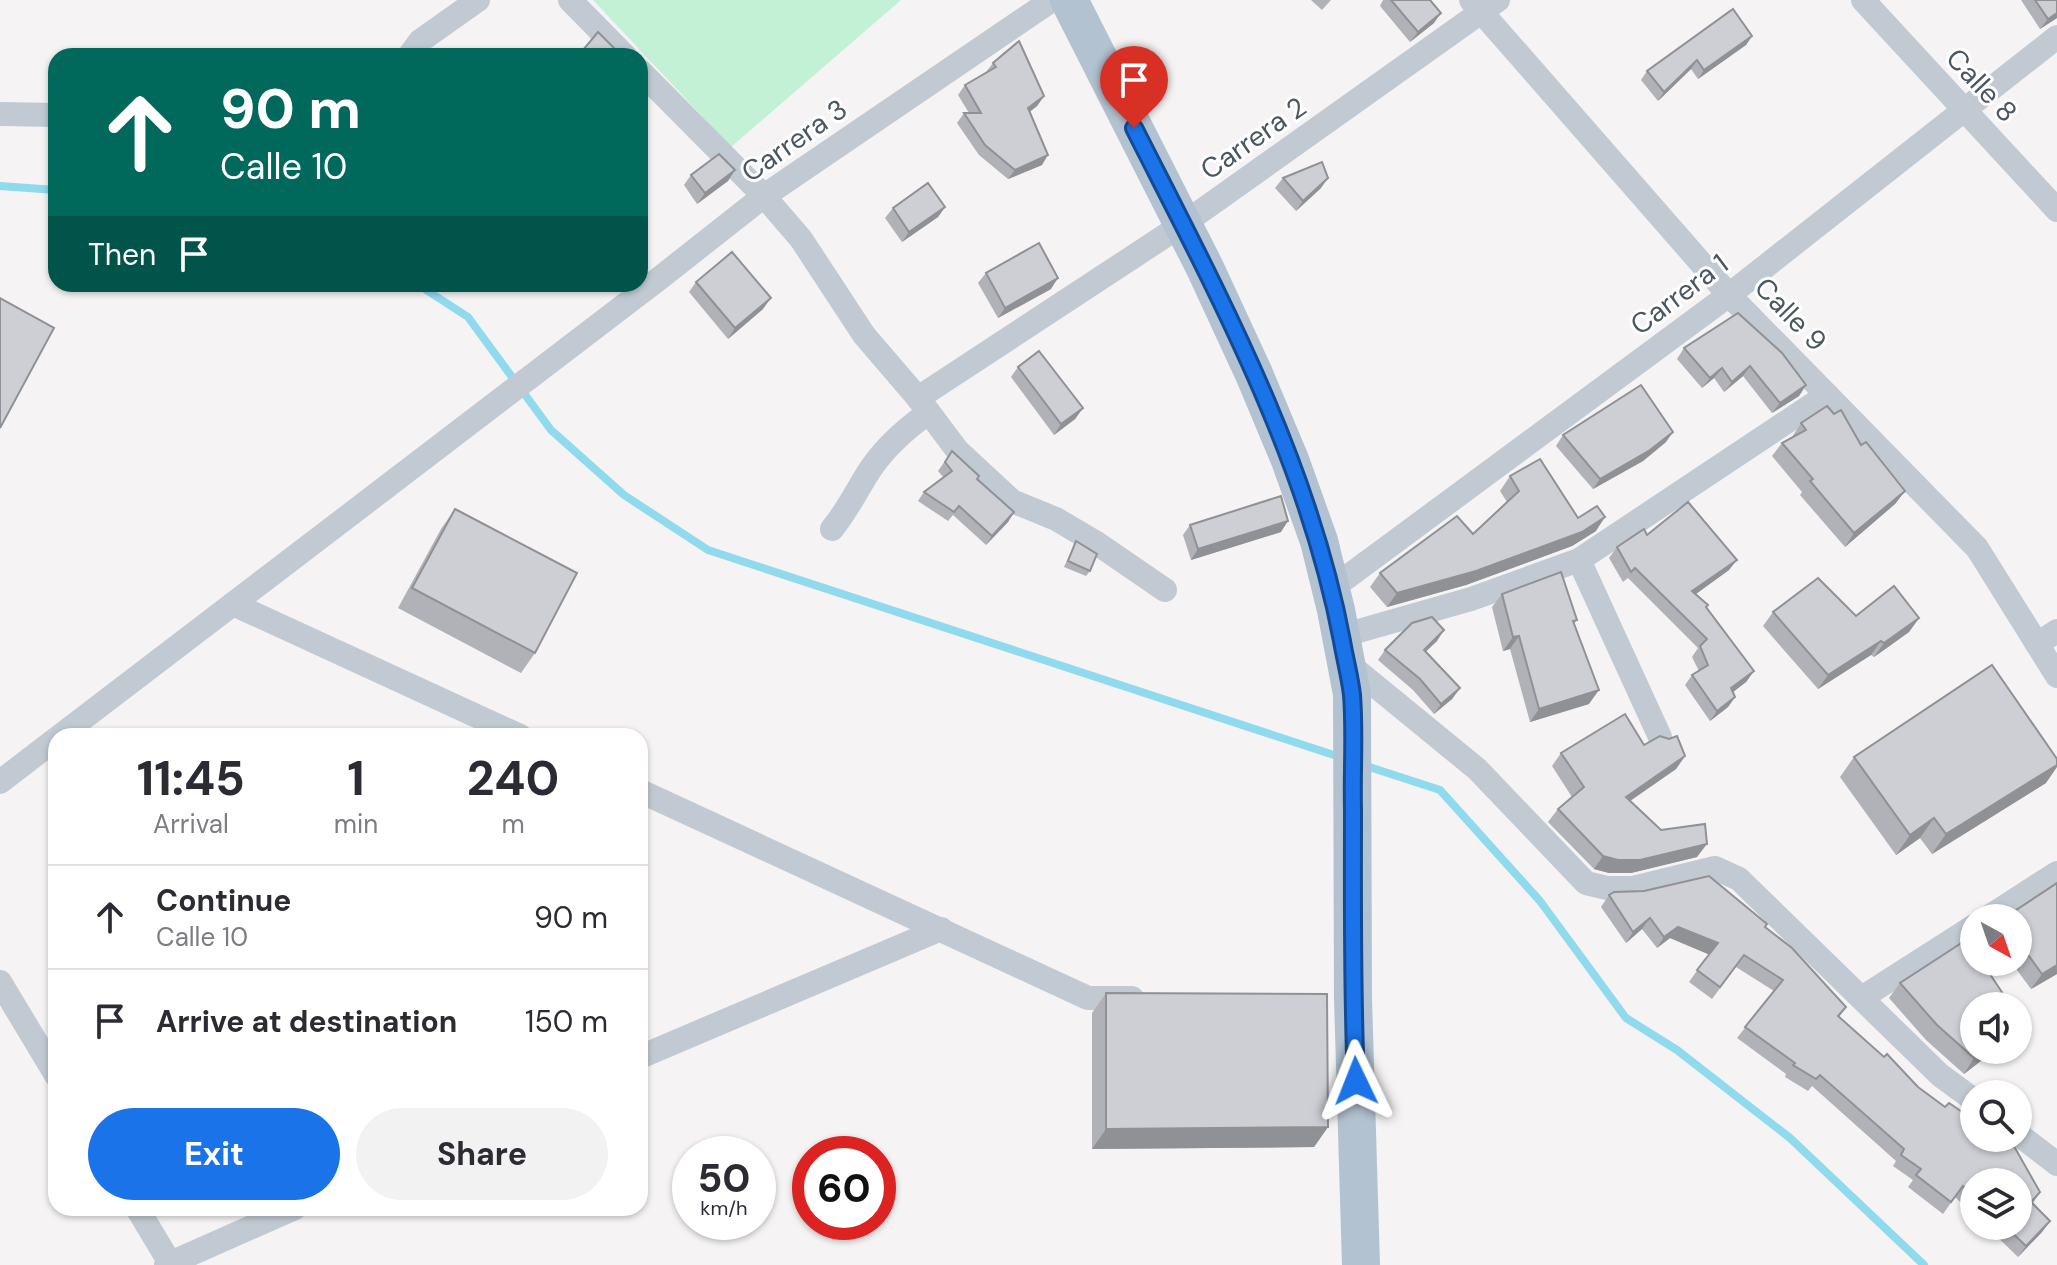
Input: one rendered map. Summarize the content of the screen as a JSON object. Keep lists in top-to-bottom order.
{
  "streets": {
    "street": [
      "Calle 8",
      "Carrera 2",
      "Carrera 3",
      "Carrera 1",
      "Calle 9"
    ]
  },
  "crossings": [
    ["Calle 8", "Carrera 1"],
    ["Carrera 2", "Calle 9"],
    ["Carrera 1", "Calle 9"]
  ],
  "north": "bottom right",
  "page": {
    "turn": ["90 m", "Calle 10"],
    "then": "Then",
    "eta": [
      "11:45",
      "Arrival",
      "1",
      "min",
      "240",
      "m"
    ],
    "list": [
      {
        "name": "Continue",
        "note": "Calle 10",
        "value": "90 m"
      },
      {
        "name": "Arrive at destination",
        "value": "150 m"
      }
    ],
    "buttons": ["Exit", "Share"],
    "speed": "50 km/h",
    "limit": "60"
  }
}
